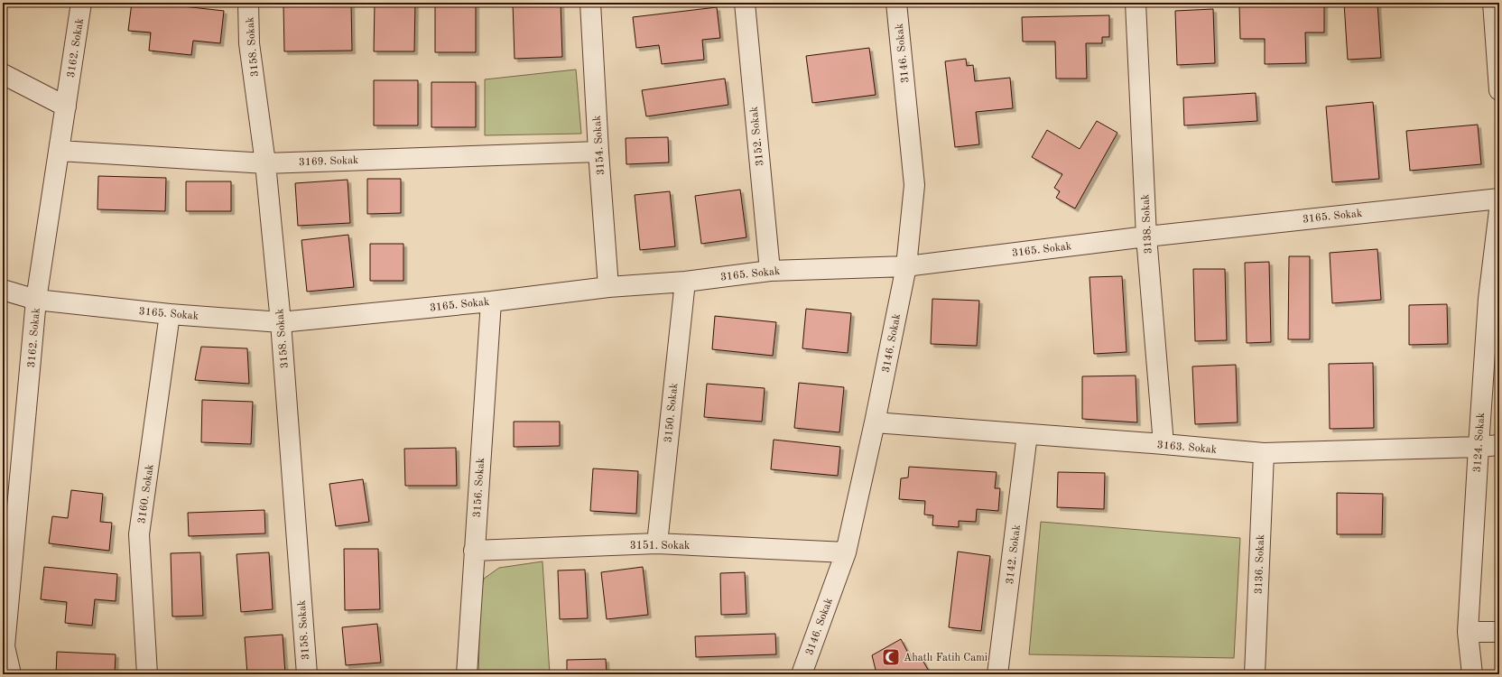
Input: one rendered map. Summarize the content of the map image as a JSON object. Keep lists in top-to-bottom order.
{
  "streets": {
    "street": [
      "3158. Sokak",
      "3162. Sokak",
      "3146. Sokak",
      "3152. Sokak",
      "3154. Sokak",
      "3169. Sokak",
      "3165. Sokak",
      "3138. Sokak",
      "3150. Sokak",
      "3124. Sokak",
      "3163. Sokak",
      "3156. Sokak",
      "3160. Sokak",
      "3151. Sokak",
      "3142. Sokak",
      "3136. Sokak"
    ]
  },
  "crossings": [
    ["3158. Sokak", "3169. Sokak"],
    ["3158. Sokak", "3165. Sokak"],
    ["3162. Sokak", "3169. Sokak"],
    ["3162. Sokak", "3165. Sokak"],
    ["3146. Sokak", "3165. Sokak"],
    ["3146. Sokak", "3163. Sokak"],
    ["3146. Sokak", "3151. Sokak"],
    ["3152. Sokak", "3165. Sokak"],
    ["3154. Sokak", "3169. Sokak"],
    ["3154. Sokak", "3165. Sokak"],
    ["3165. Sokak", "3138. Sokak"],
    ["3165. Sokak", "3150. Sokak"],
    ["3165. Sokak", "3156. Sokak"],
    ["3165. Sokak", "3160. Sokak"],
    ["3138. Sokak", "3163. Sokak"],
    ["3150. Sokak", "3151. Sokak"],
    ["3124. Sokak", "3163. Sokak"],
    ["3163. Sokak", "3142. Sokak"],
    ["3163. Sokak", "3136. Sokak"],
    ["3156. Sokak", "3151. Sokak"]
  ],
  "places": {
    "mosque": ["Ahatlı Fatih Cami"]
  }
}
